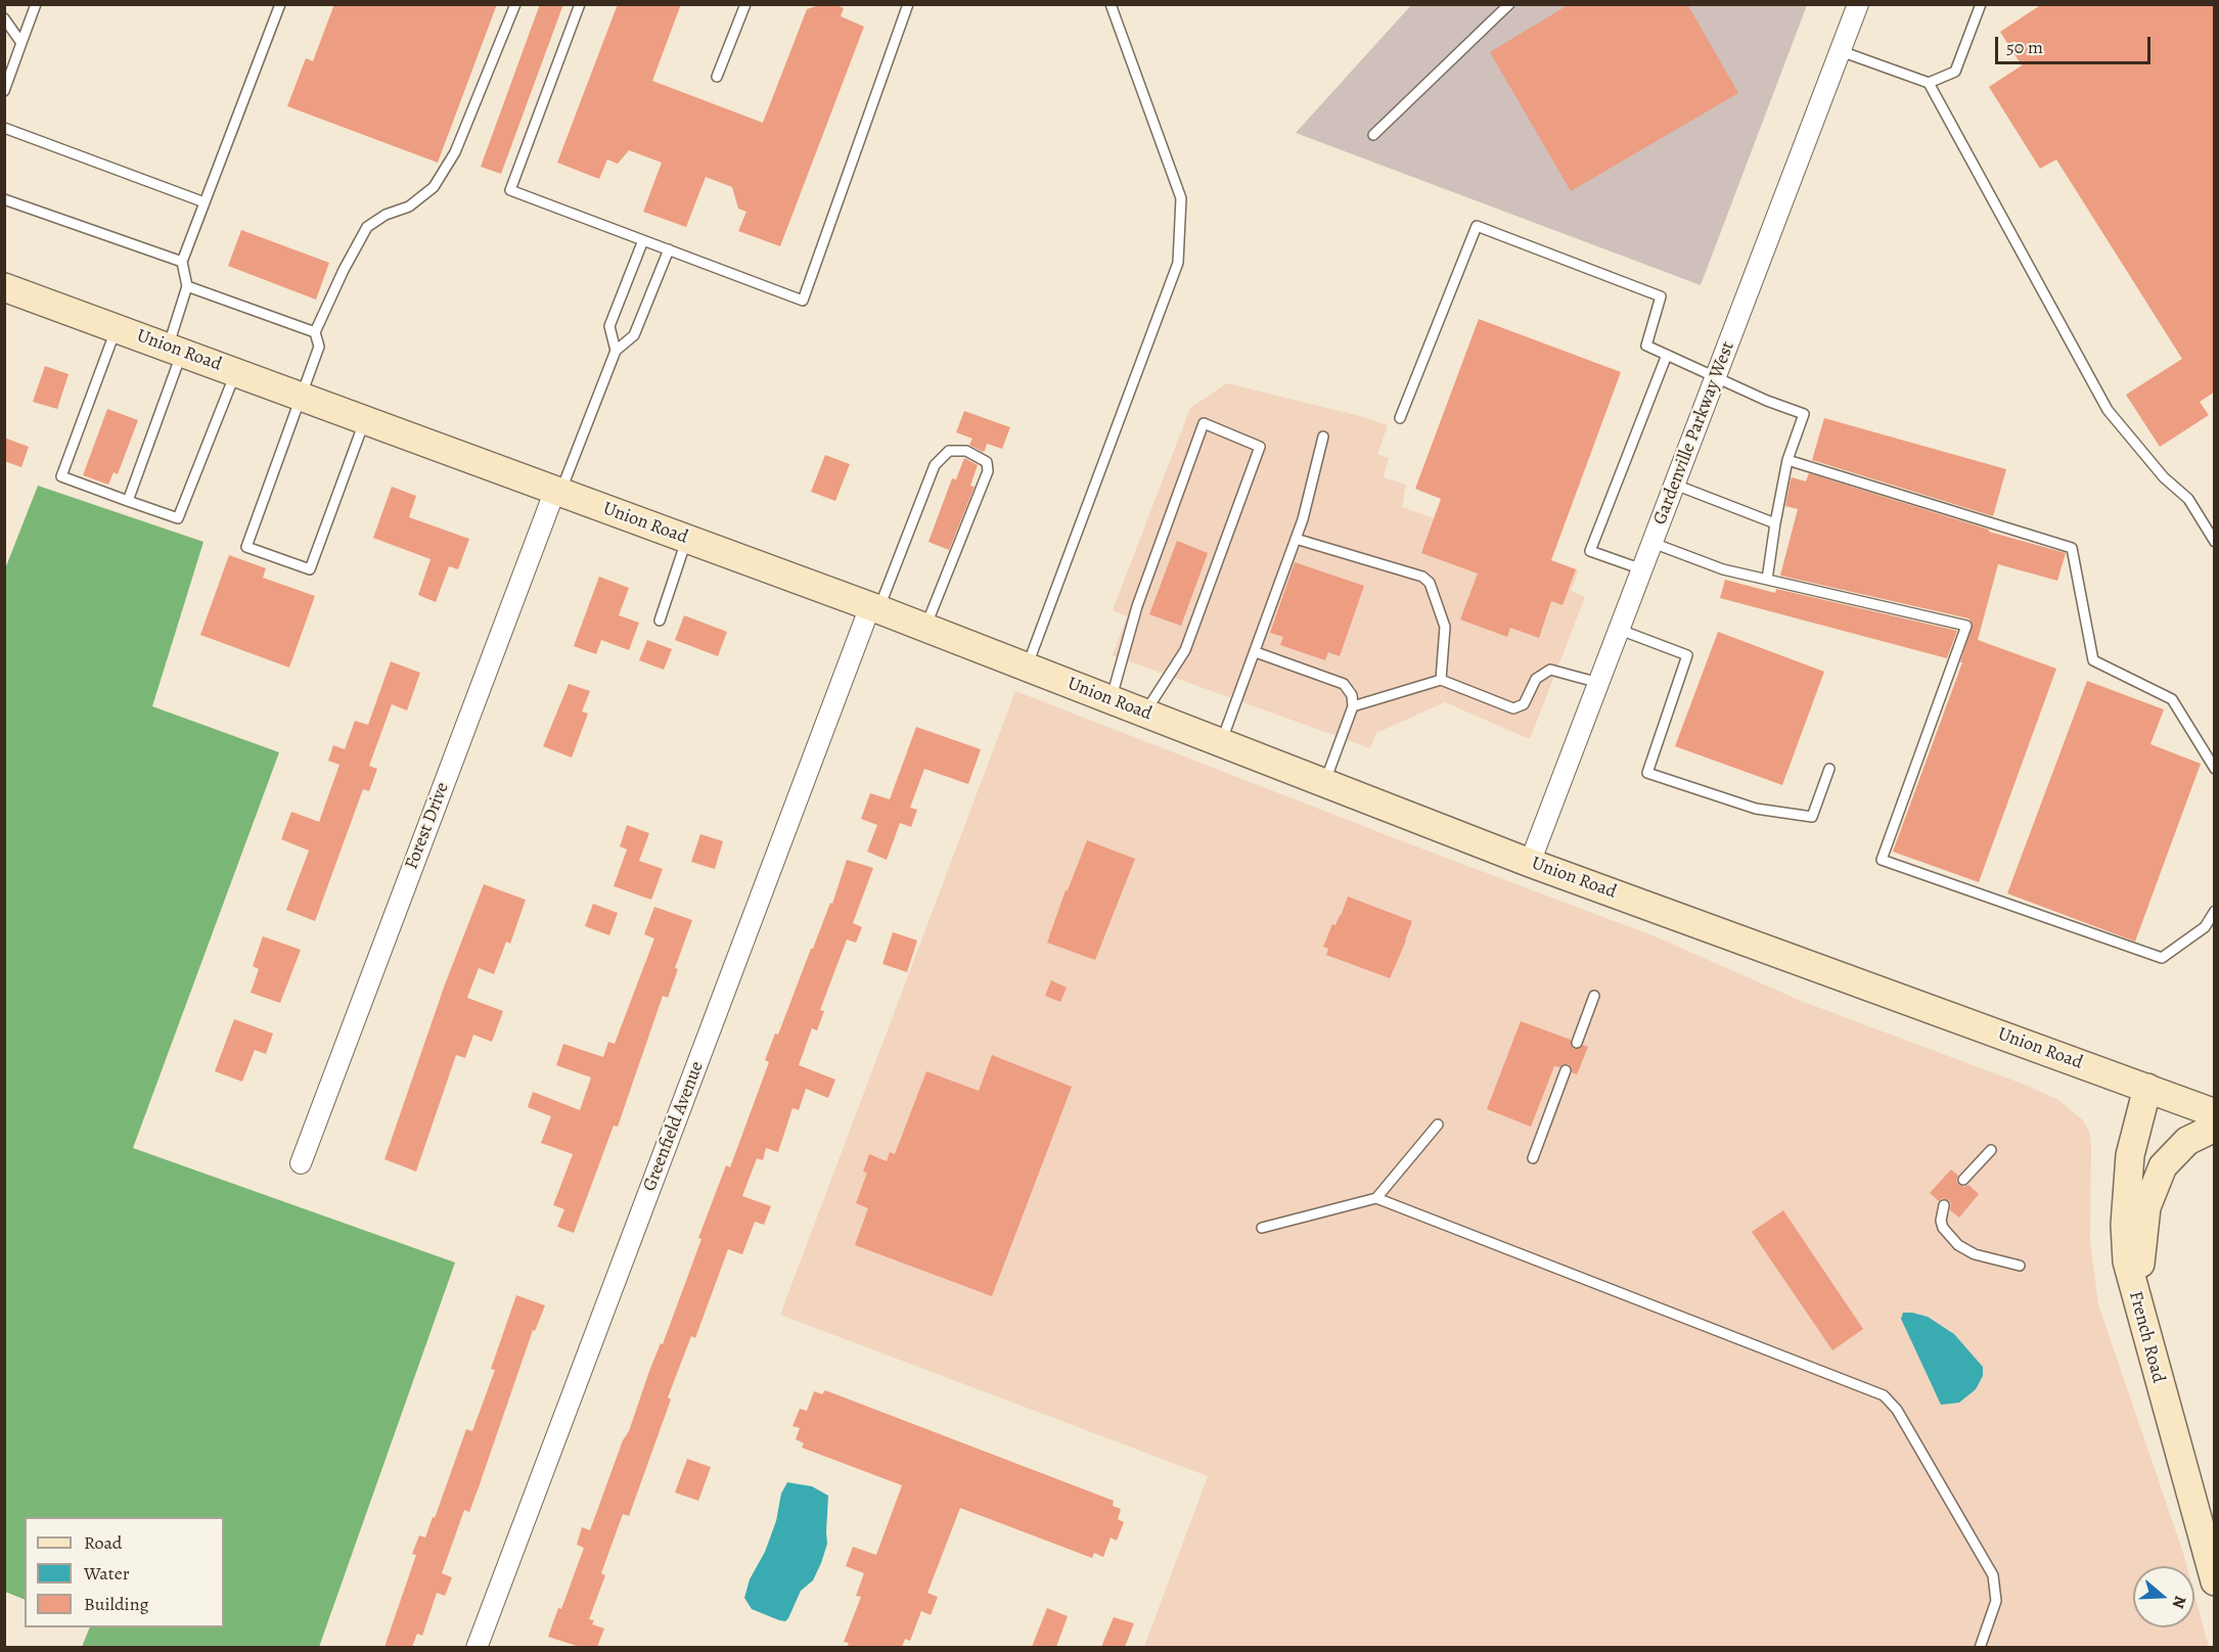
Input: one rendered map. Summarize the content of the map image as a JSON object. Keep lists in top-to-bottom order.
{
  "streets": {
    "main road": ["Union Road", "French Road"],
    "street": ["Gardenville Parkway West", "Forest Drive", "Greenfield Avenue"]
  },
  "crossings": [
    ["Union Road", "Gardenville Parkway West"],
    ["Union Road", "Forest Drive"],
    ["Union Road", "Greenfield Avenue"],
    ["Union Road", "French Road"]
  ],
  "legend": ["Road", "Water", "Building"],
  "scale_bar": "50 m",
  "north": "right"
}
